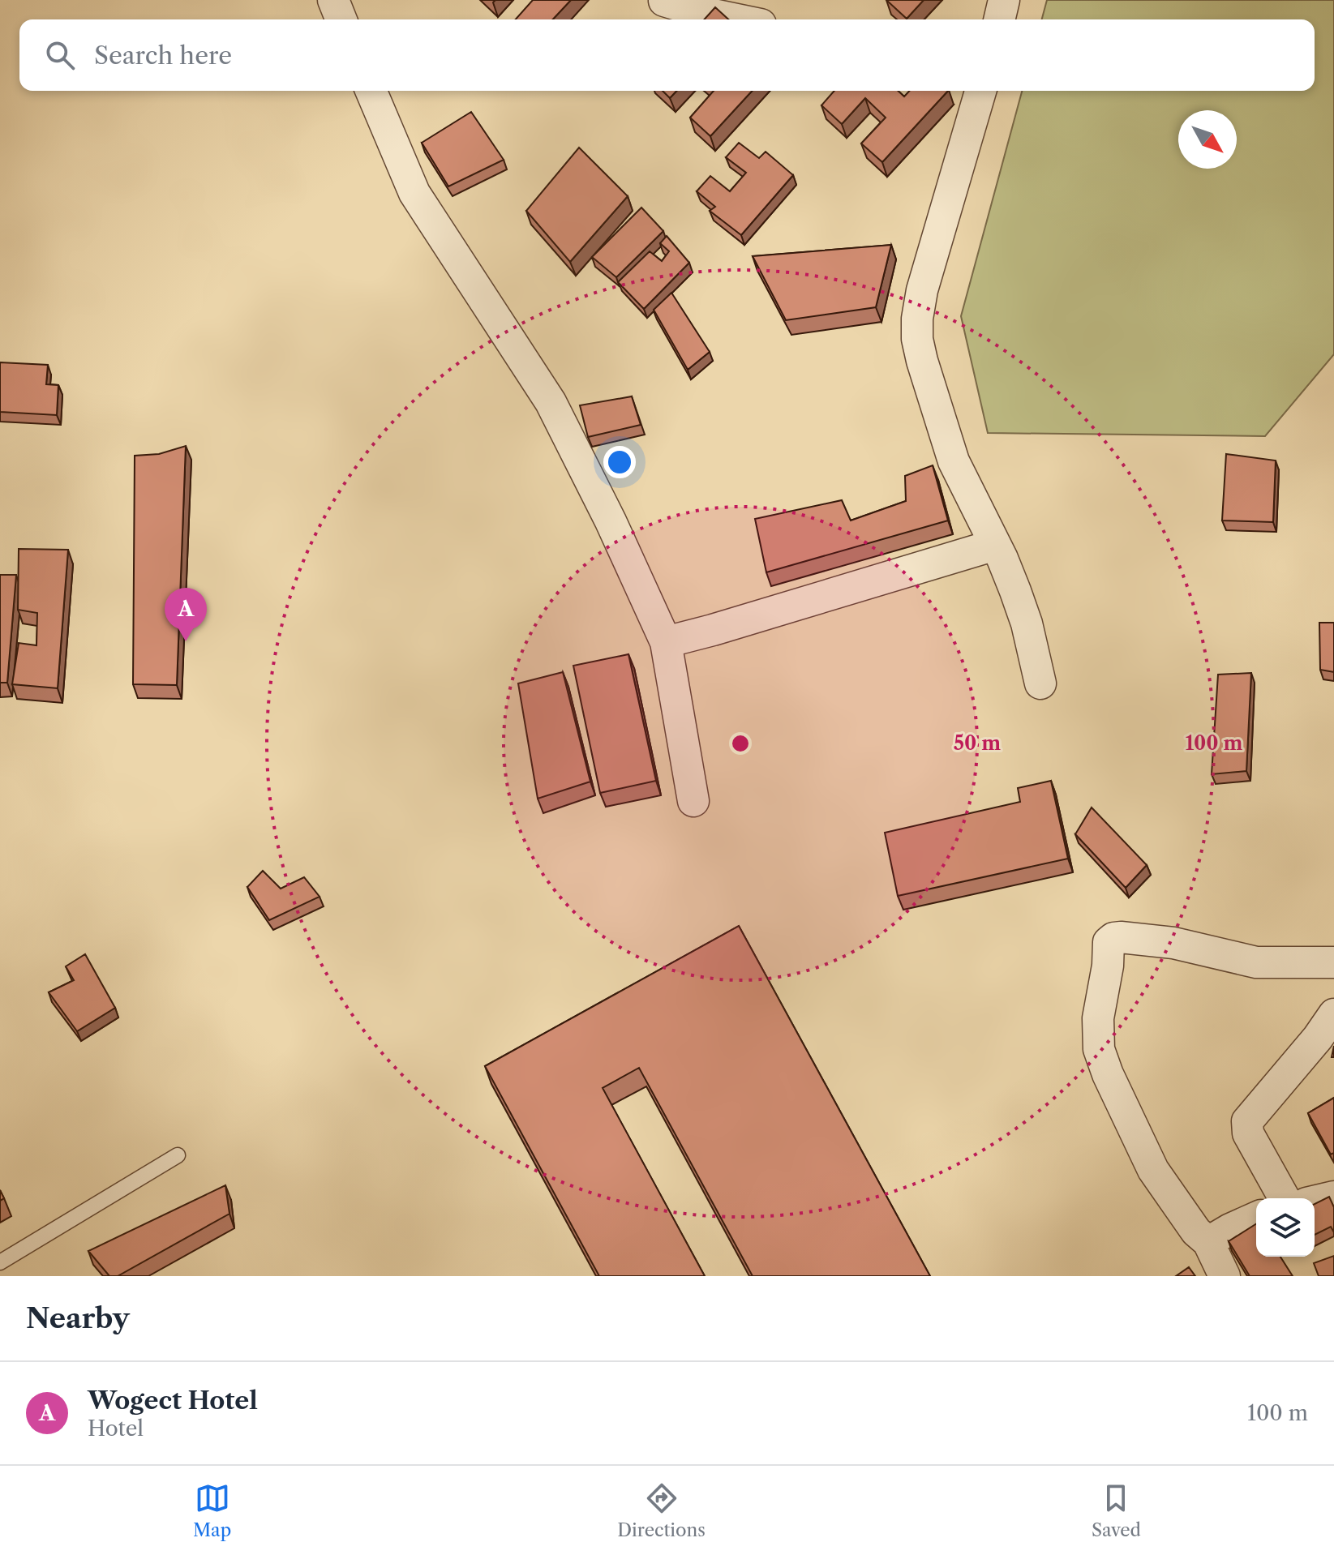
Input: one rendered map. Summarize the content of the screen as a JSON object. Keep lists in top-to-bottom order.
{
  "north": "bottom right",
  "page": {
    "search": "Search here",
    "pins": "A",
    "heading": "Nearby",
    "list": [
      {
        "mark": "A",
        "name": "Wogect Hotel",
        "note": "Hotel",
        "value": "100 m"
      }
    ],
    "nav": ["Map", "Directions", "Saved"]
  },
  "rings": ["50 m", "100 m"]
}
